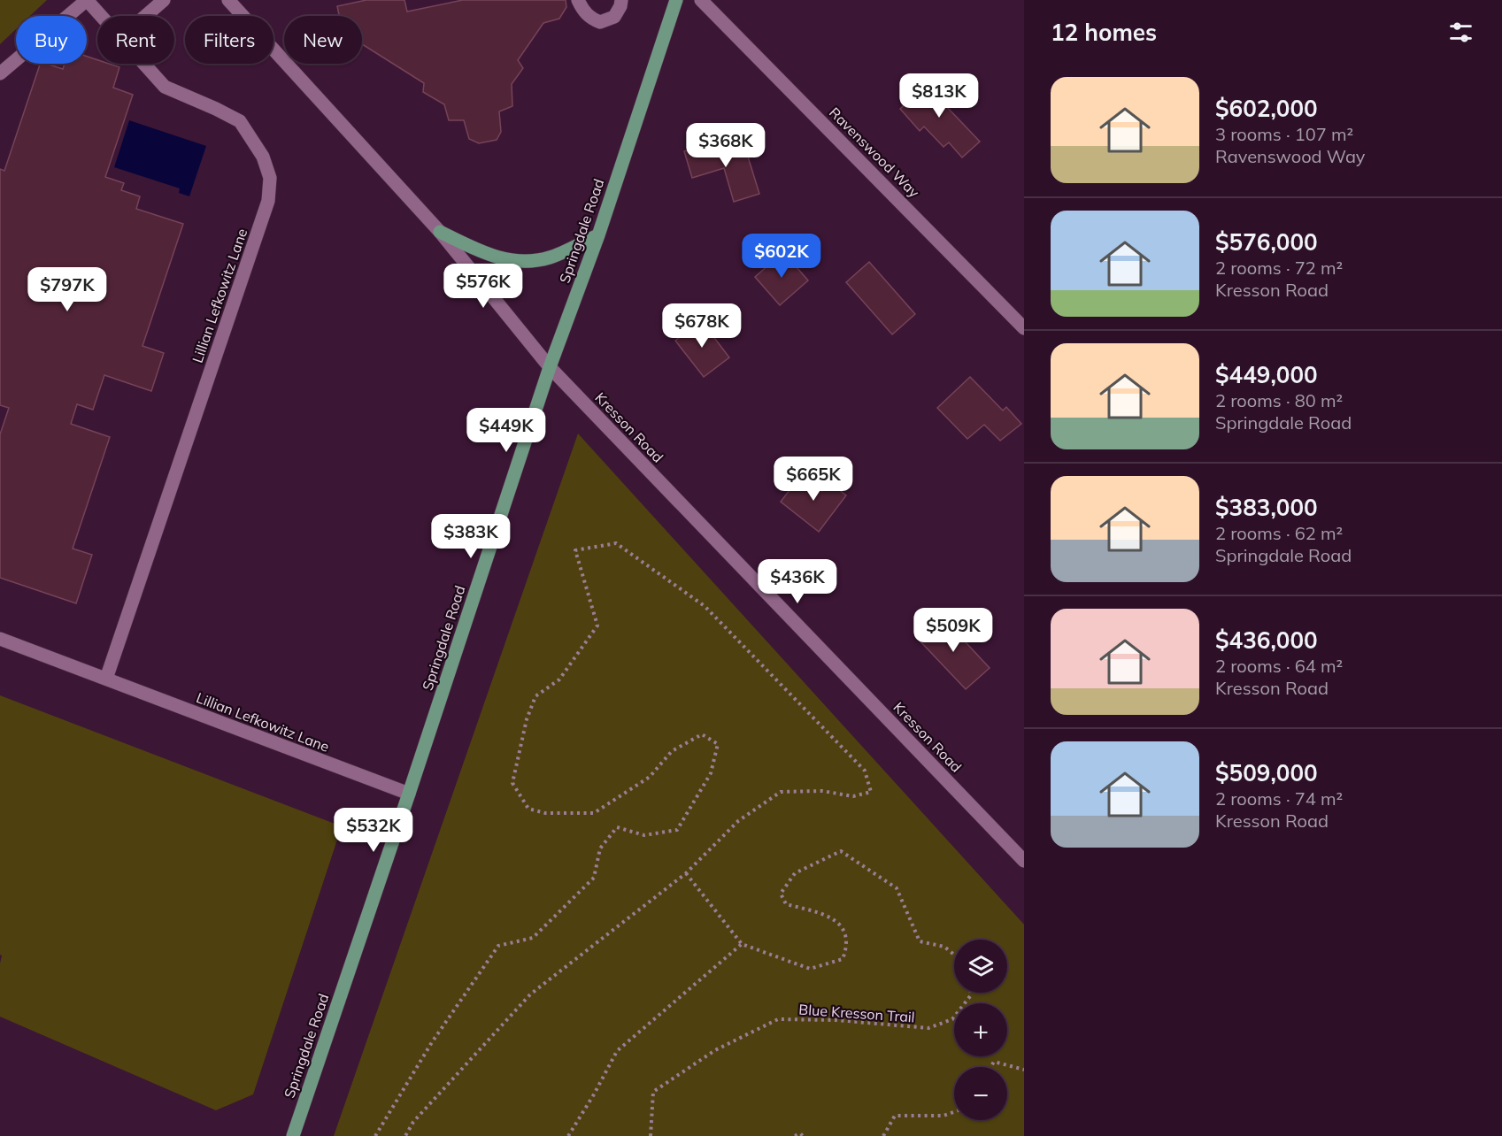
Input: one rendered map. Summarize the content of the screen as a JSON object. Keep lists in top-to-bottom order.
{
  "streets": {
    "main road": ["Springdale Road"],
    "street": ["Ravenswood Way", "Lillian Lefkowitz Lane", "Kresson Road"],
    "path": ["Blue Kresson Trail"]
  },
  "crossings": [
    ["Springdale Road", "Lillian Lefkowitz Lane"],
    ["Springdale Road", "Kresson Road"]
  ],
  "page": {
    "heading": "12 homes",
    "chip": [
      "Buy",
      "Rent",
      "Filters",
      "New"
    ],
    "list": [
      {
        "name": "$602,000",
        "note": "3 rooms · 107 m² · Ravenswood Way"
      },
      {
        "name": "$576,000",
        "note": "2 rooms · 72 m² · Kresson Road"
      },
      {
        "name": "$449,000",
        "note": "2 rooms · 80 m² · Springdale Road"
      },
      {
        "name": "$383,000",
        "note": "2 rooms · 62 m² · Springdale Road"
      },
      {
        "name": "$436,000",
        "note": "2 rooms · 64 m² · Kresson Road"
      },
      {
        "name": "$509,000",
        "note": "2 rooms · 74 m² · Kresson Road"
      }
    ],
    "price": [
      "$813K",
      "$368K",
      "$602K",
      "$576K",
      "$797K",
      "$678K",
      "$449K",
      "$665K",
      "$383K",
      "$436K",
      "$509K",
      "$532K"
    ],
    "map_buttons": ["+", "−"]
  }
}
